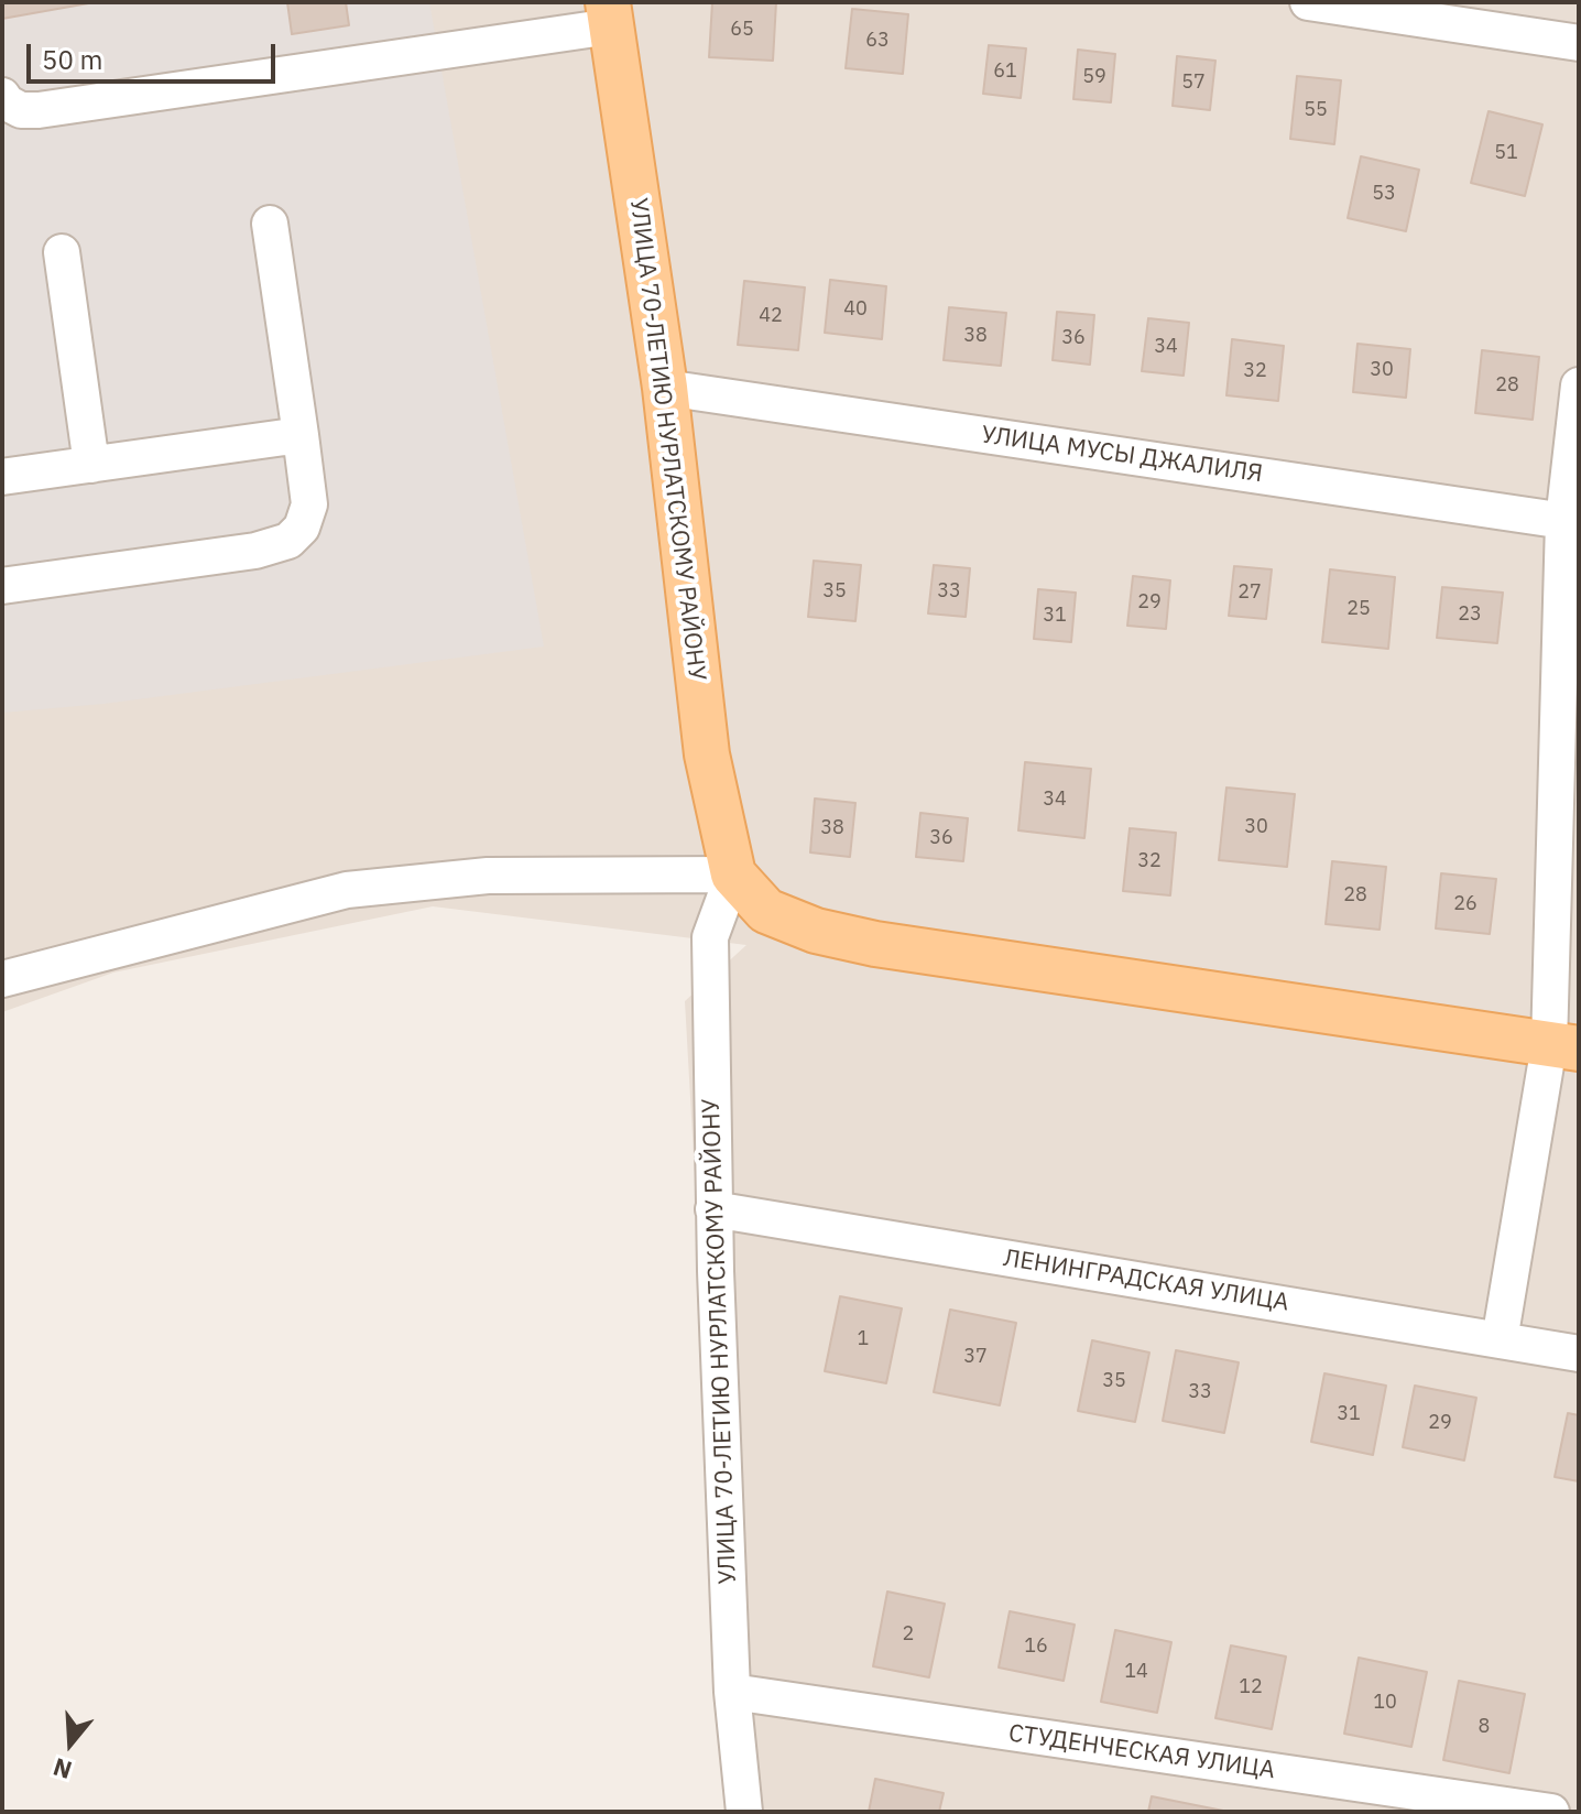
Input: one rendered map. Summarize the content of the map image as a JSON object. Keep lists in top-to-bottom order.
{
  "streets": {
    "main road": ["УЛИЦА 70-ЛЕТИЮ НУРЛАТСКОМУ РАЙОНУ"],
    "street": ["УЛИЦА МУСЫ ДЖАЛИЛЯ", "ЛЕНИНГРАДСКАЯ УЛИЦА", "СТУДЕНЧЕСКАЯ УЛИЦА"]
  },
  "crossings": [
    ["УЛИЦА 70-ЛЕТИЮ НУРЛАТСКОМУ РАЙОНУ", "УЛИЦА МУСЫ ДЖАЛИЛЯ"],
    ["УЛИЦА 70-ЛЕТИЮ НУРЛАТСКОМУ РАЙОНУ", "ЛЕНИНГРАДСКАЯ УЛИЦА"],
    ["УЛИЦА 70-ЛЕТИЮ НУРЛАТСКОМУ РАЙОНУ", "СТУДЕНЧЕСКАЯ УЛИЦА"]
  ],
  "house_numbers": [
    "65",
    "63",
    "61",
    "59",
    "57",
    "55",
    "51",
    "53",
    "40",
    "42",
    "38",
    "36",
    "34",
    "30",
    "32",
    "28",
    "35",
    "33",
    "27",
    "29",
    "25",
    "23",
    "31",
    "34",
    "30",
    "38",
    "36",
    "32",
    "28",
    "26",
    "1",
    "37",
    "35",
    "33",
    "31",
    "29",
    "2",
    "16",
    "14",
    "12",
    "10",
    "8"
  ],
  "scale_bar": "50 m",
  "north": "bottom"
}
